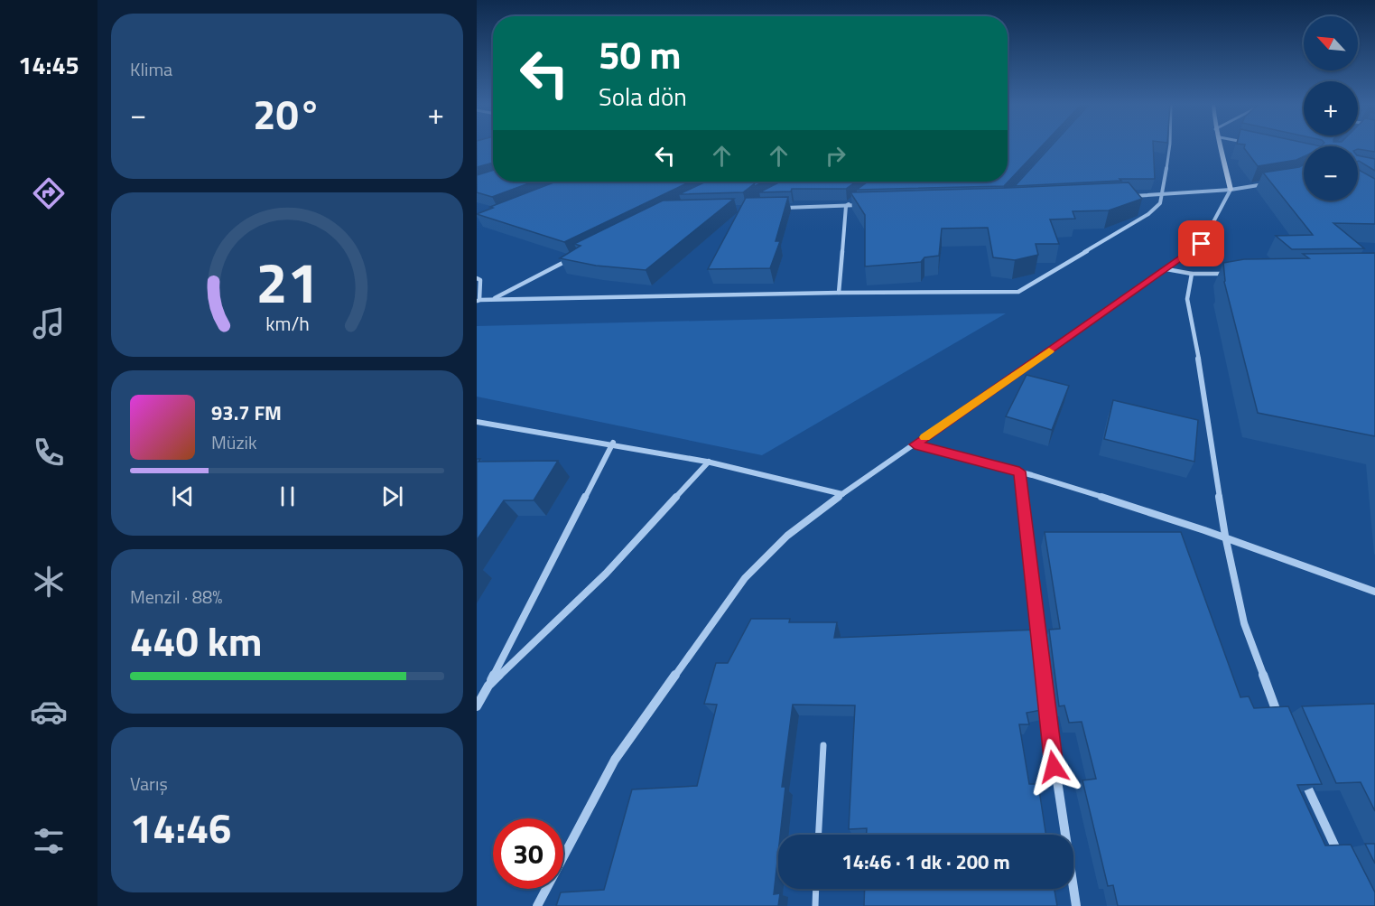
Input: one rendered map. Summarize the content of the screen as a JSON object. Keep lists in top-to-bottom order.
{
  "north": "top left",
  "page": {
    "tabs": "14:45",
    "tile": [
      "Klima",
      ["Menzil · 88%", "440 km"],
      ["Varış", "14:46"]
    ],
    "map_buttons": ["+", "−"],
    "turn": ["50 m", "Sola dön"],
    "heat": ["−", "20°", "+"],
    "song": ["93.7 FM", "Müzik"],
    "limit": "30",
    "trip": "14:46 · 1 dk · 200 m",
    "gauge": ["21", "km/h"]
  }
}
